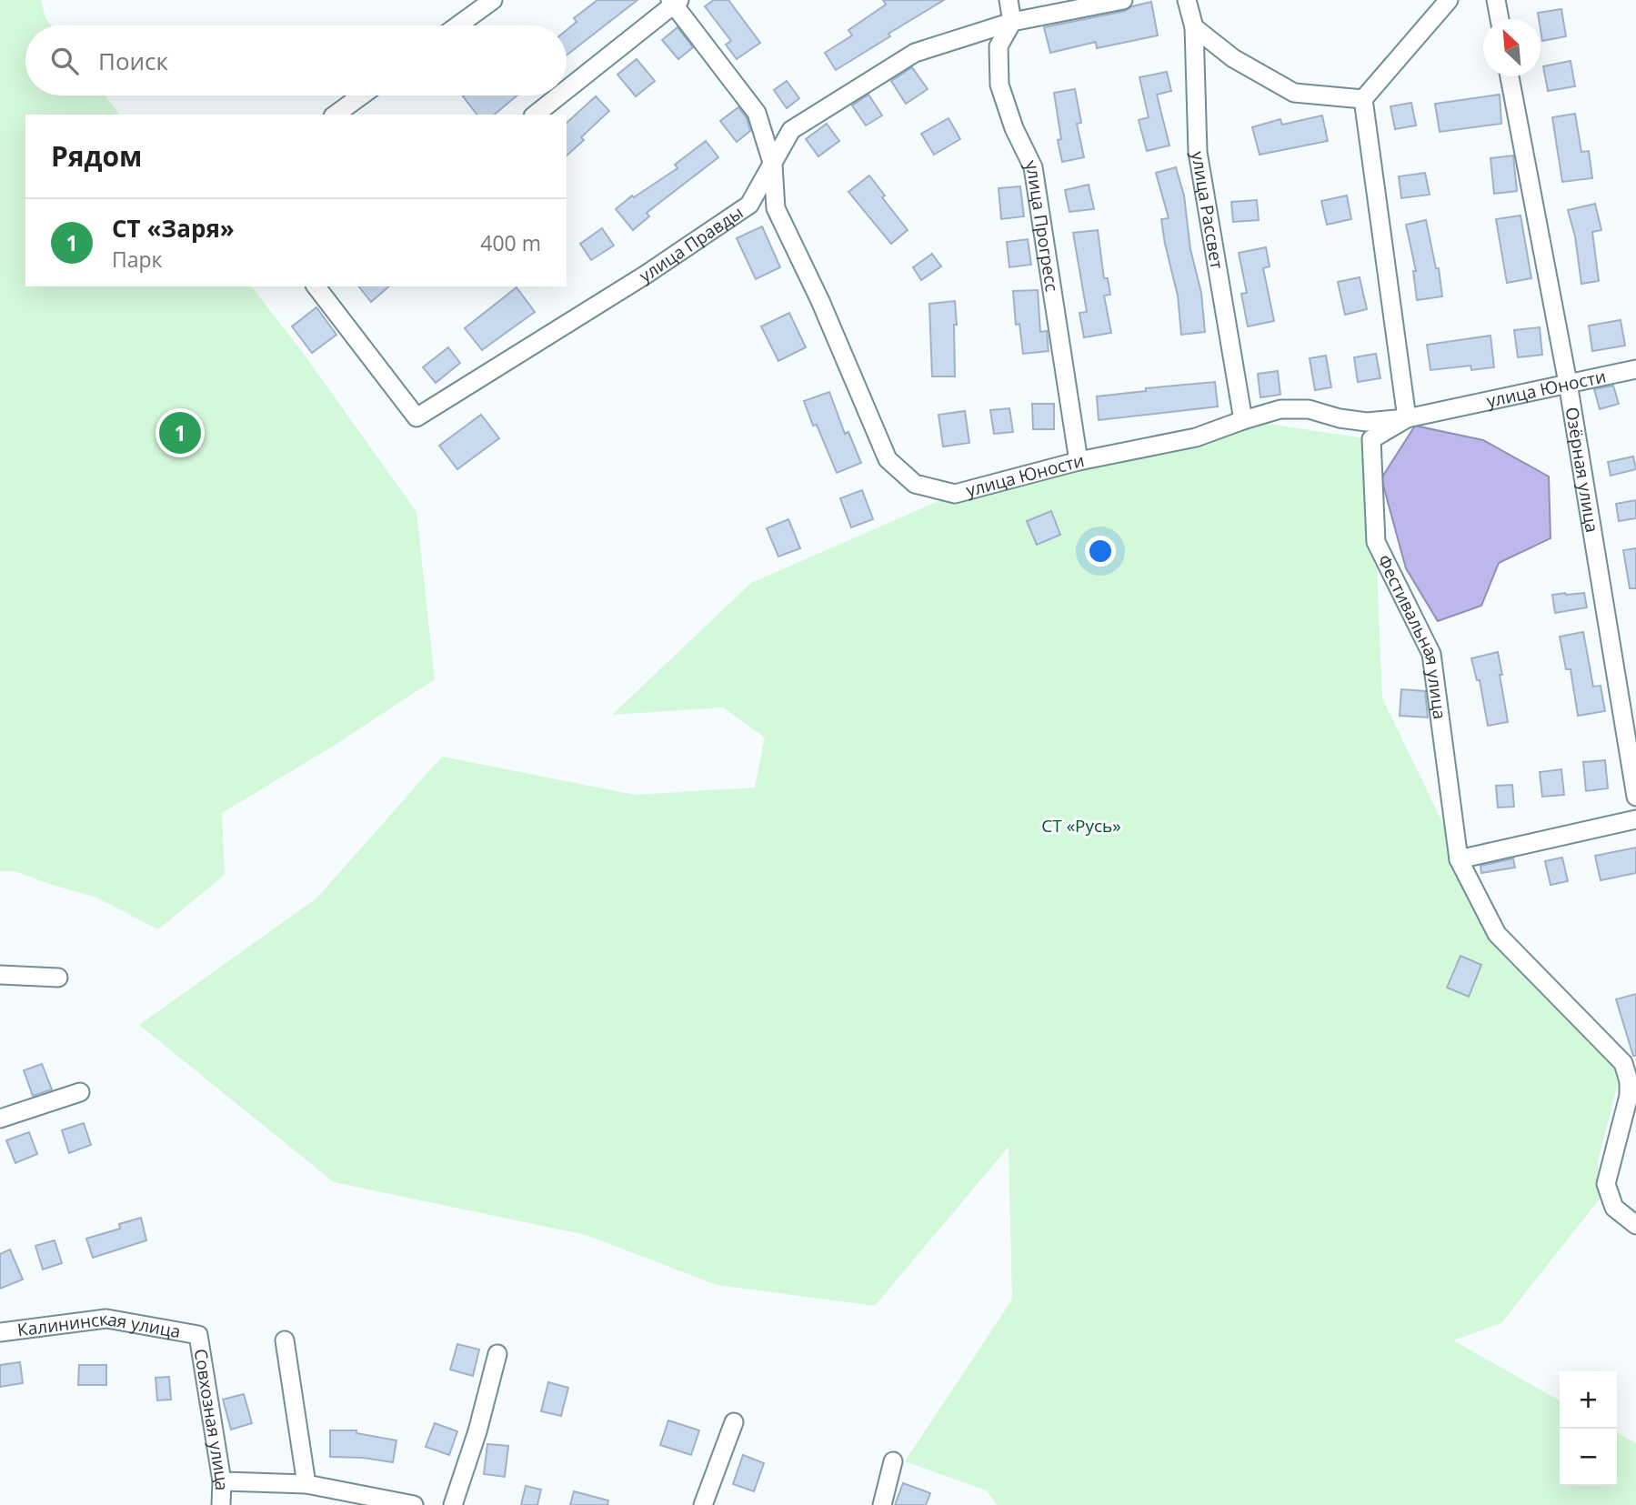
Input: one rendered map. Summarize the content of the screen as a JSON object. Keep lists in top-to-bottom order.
{
  "streets": {
    "street": [
      "улица Рассвет",
      "улица Прогресс",
      "улица Правды",
      "улица Юности",
      "Озёрная улица",
      "Фестивальная улица",
      "Калининская улица",
      "Совхозная улица"
    ]
  },
  "crossings": [
    ["улица Рассвет", "улица Юности"],
    ["улица Прогресс", "улица Правды"],
    ["улица Прогресс", "улица Юности"],
    ["улица Правды", "улица Юности"],
    ["улица Юности", "Озёрная улица"],
    ["улица Юности", "Фестивальная улица"],
    ["Калининская улица", "Совхозная улица"]
  ],
  "parks": ["СТ «Русь»"],
  "north": "top left",
  "page": {
    "search": "Поиск",
    "heading": "Рядом",
    "list": [
      {
        "mark": "1",
        "name": "СТ «Заря»",
        "note": "Парк",
        "value": "400 m"
      }
    ],
    "pins": "1",
    "map_buttons": ["+", "−"]
  }
}
